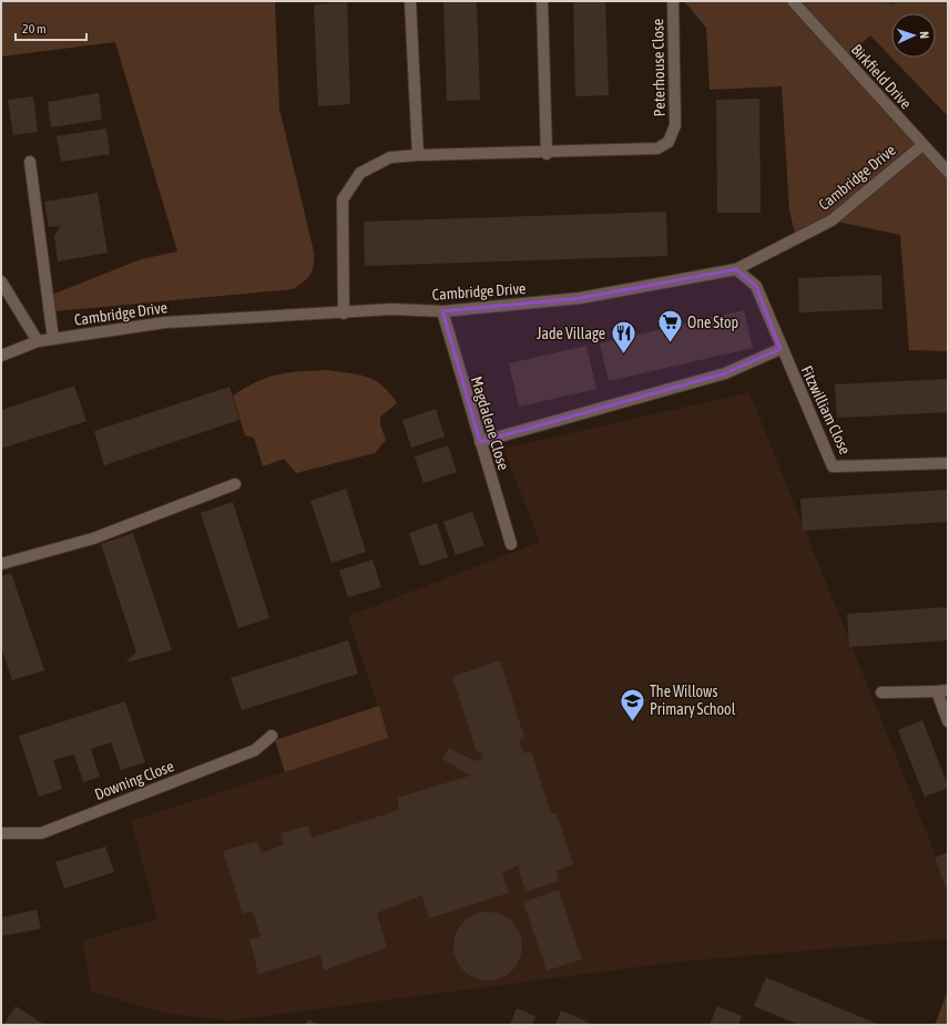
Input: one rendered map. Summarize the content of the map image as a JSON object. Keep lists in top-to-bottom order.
{
  "streets": {
    "street": [
      "Peterhouse Close",
      "Birkfield Drive",
      "Cambridge Drive",
      "Fitzwilliam Close",
      "Magdalene Close",
      "Downing Close"
    ]
  },
  "crossings": [
    ["Peterhouse Close", "Cambridge Drive"],
    ["Birkfield Drive", "Cambridge Drive"],
    ["Cambridge Drive", "Fitzwilliam Close"],
    ["Cambridge Drive", "Magdalene Close"]
  ],
  "places": {
    "supermarket": ["One Stop"],
    "restaurant": ["Jade Village"],
    "school or university": ["The Willows Primary School"]
  },
  "scale_bar": "20 m",
  "north": "right"
}
